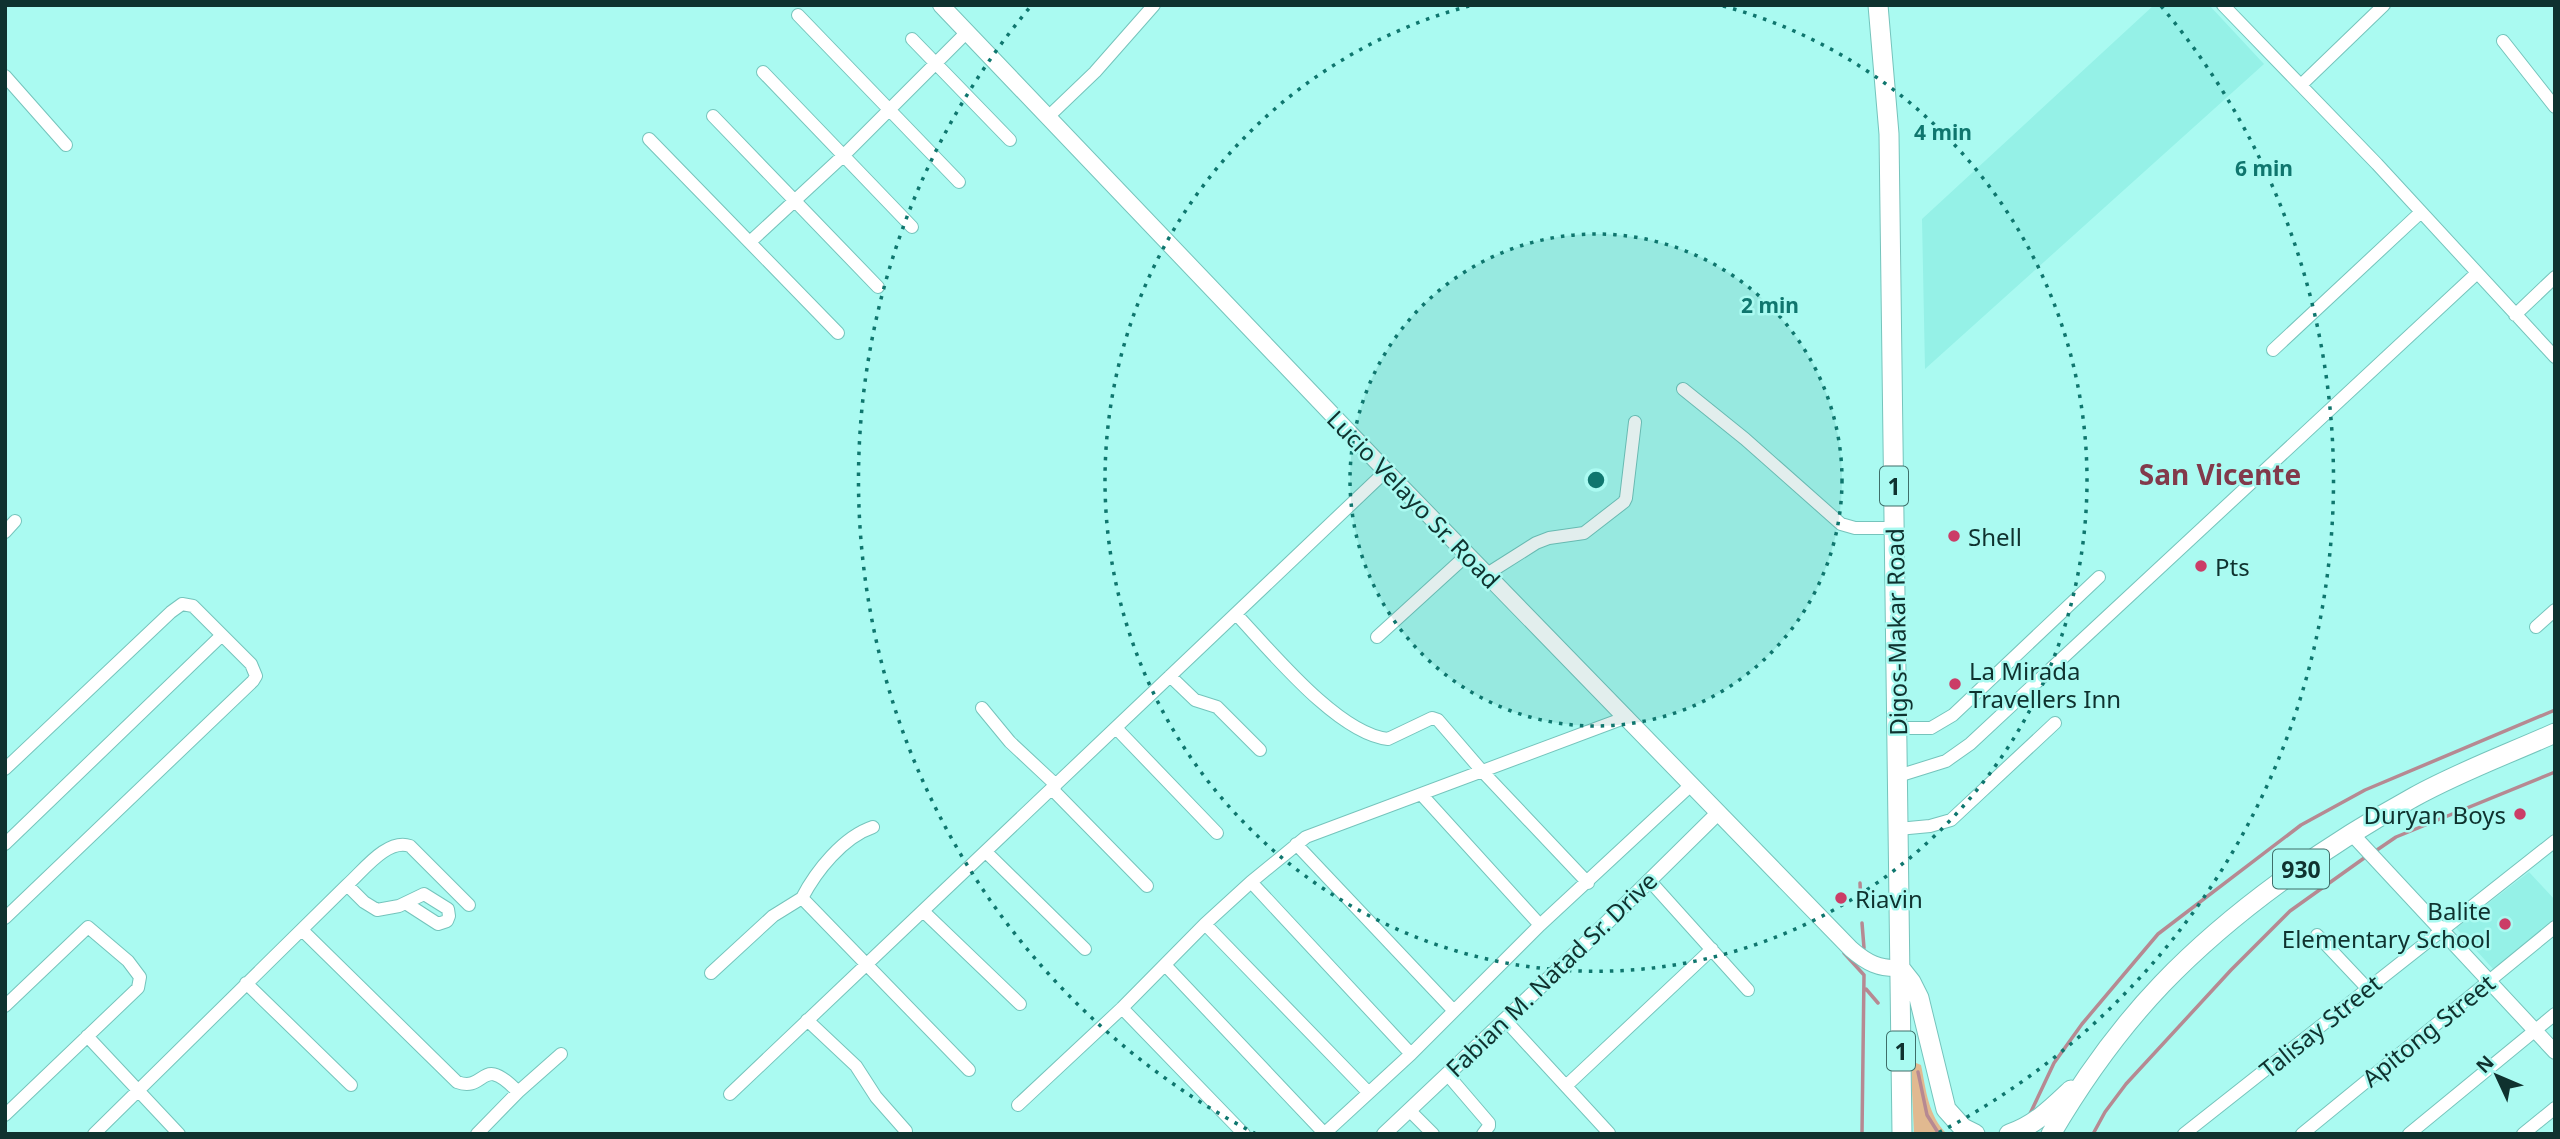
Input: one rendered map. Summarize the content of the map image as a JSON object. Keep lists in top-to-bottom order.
{
  "streets": {
    "main road": [
      "1",
      "Lucio Velayo Sr. Road",
      "Digos-Makar Road",
      "930"
    ],
    "street": ["Fabian M. Natad Sr. Drive", "Talisay Street", "Apitong Street"]
  },
  "crossings": [
    ["Lucio Velayo Sr. Road", "Digos-Makar Road"],
    ["Lucio Velayo Sr. Road", "Fabian M. Natad Sr. Drive"]
  ],
  "districts": ["San Vicente"],
  "places": [
    "Shell",
    "Pts",
    "La Mirada Travellers Inn",
    "Duryan Boys",
    "Riavin",
    "Balite Elementary School"
  ],
  "north": "top left",
  "rings": ["4 min", "6 min", "2 min"]
}
